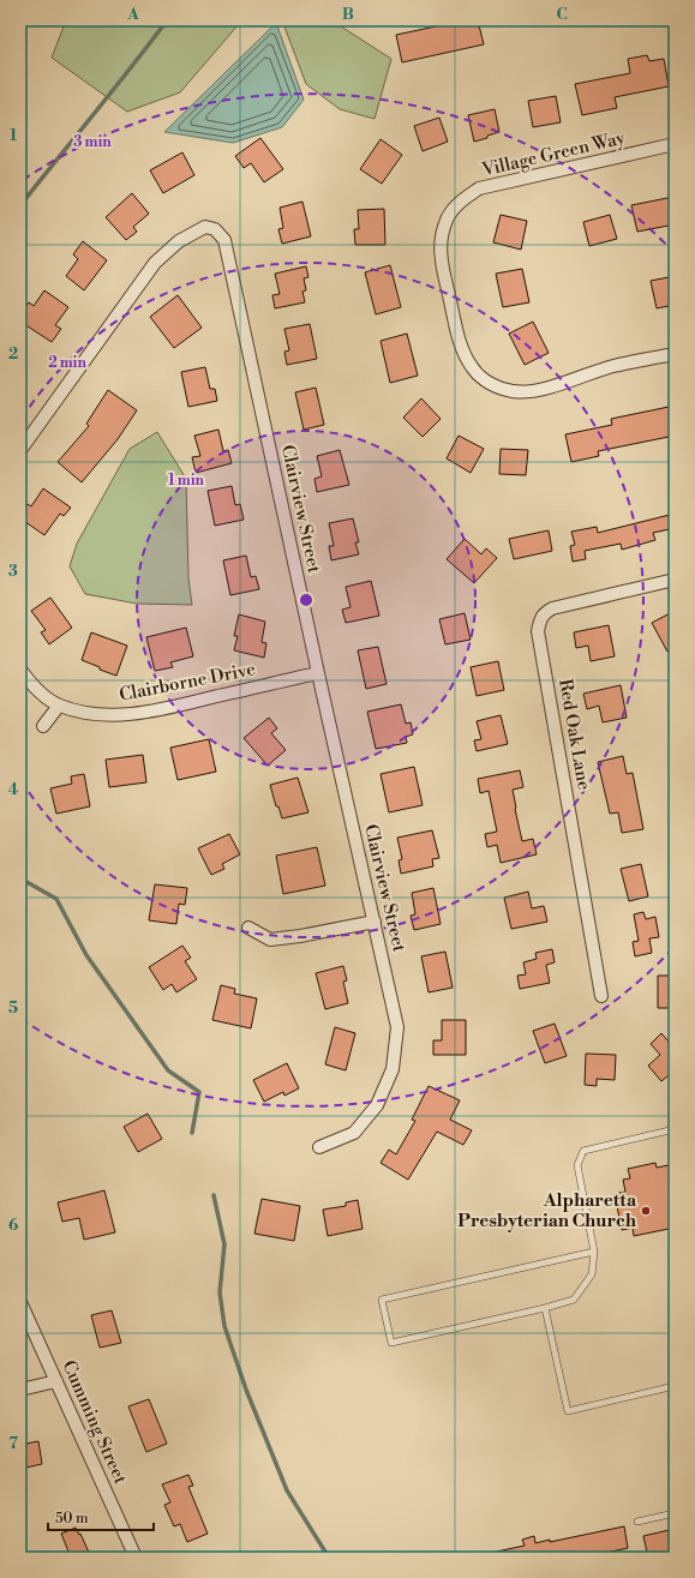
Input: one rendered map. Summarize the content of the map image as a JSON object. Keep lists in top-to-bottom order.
{
  "streets": {
    "street": [
      "Village Green Way",
      "Clairview Street",
      "Clairborne Drive",
      "Red Oak Lane",
      "Cumming Street"
    ]
  },
  "crossings": [
    ["Clairview Street", "Clairborne Drive"]
  ],
  "places": ["Alpharetta Presbyterian Church"],
  "scale_bar": "50 m",
  "grid": {
    "columns": ["A", "B", "C"],
    "rows": [
      "1",
      "2",
      "3",
      "4",
      "5",
      "6",
      "7"
    ]
  },
  "rings": ["3 min", "2 min", "1 min"]
}
